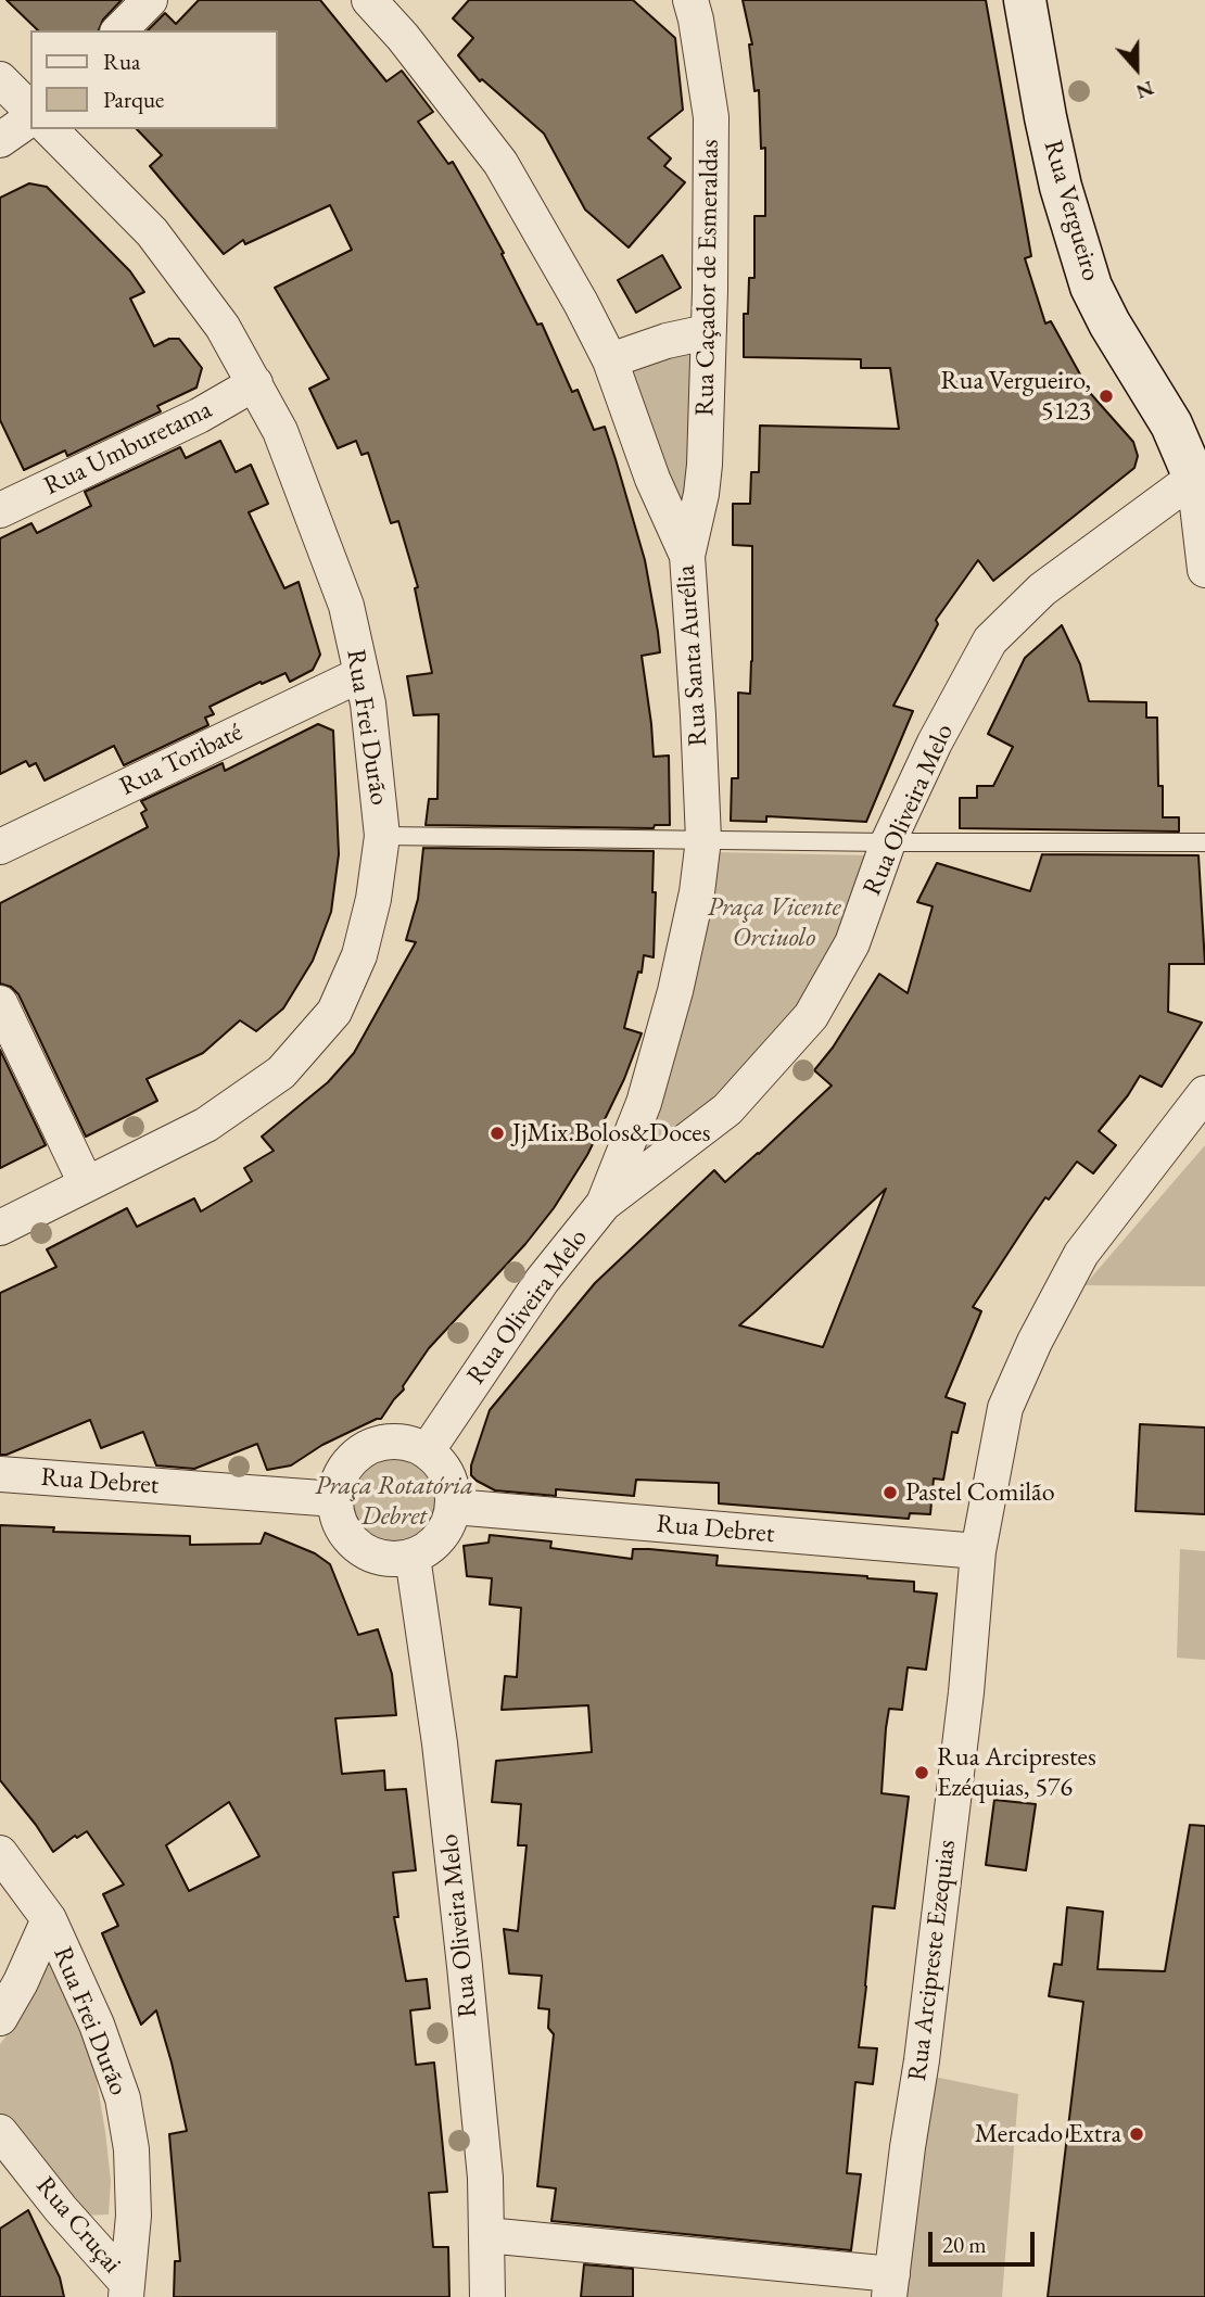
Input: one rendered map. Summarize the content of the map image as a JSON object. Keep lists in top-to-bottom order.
{
  "streets": {
    "main road": ["Rua Vergueiro"],
    "street": [
      "Rua Caçador de Esmeraldas",
      "Rua Umburetama",
      "Rua Santa Aurélia",
      "Rua Frei Durão",
      "Rua Toribaté",
      "Rua Oliveira Melo",
      "Rua Debret",
      "Rua Arcipreste Ezequias",
      "Rua Cruçai"
    ]
  },
  "crossings": [
    ["Rua Vergueiro", "Rua Oliveira Melo"],
    ["Rua Caçador de Esmeraldas", "Rua Santa Aurélia"],
    ["Rua Umburetama", "Rua Frei Durão"],
    ["Rua Santa Aurélia", "Rua Oliveira Melo"],
    ["Rua Frei Durão", "Rua Toribaté"],
    ["Rua Frei Durão", "Rua Cruçai"],
    ["Rua Oliveira Melo", "Rua Debret"],
    ["Rua Debret", "Rua Arcipreste Ezequias"]
  ],
  "parks": ["Praça Vicente Orciuolo", "Praça Rotatória Debret"],
  "places": [
    "Rua Vergueiro, 5123",
    "JjMix.Bolos&Doces",
    "Pastel Comilão",
    "Rua Arciprestes Ezéquias, 576",
    "Mercado Extra"
  ],
  "legend": ["Rua", "Parque"],
  "scale_bar": "20 m",
  "north": "bottom"
}
